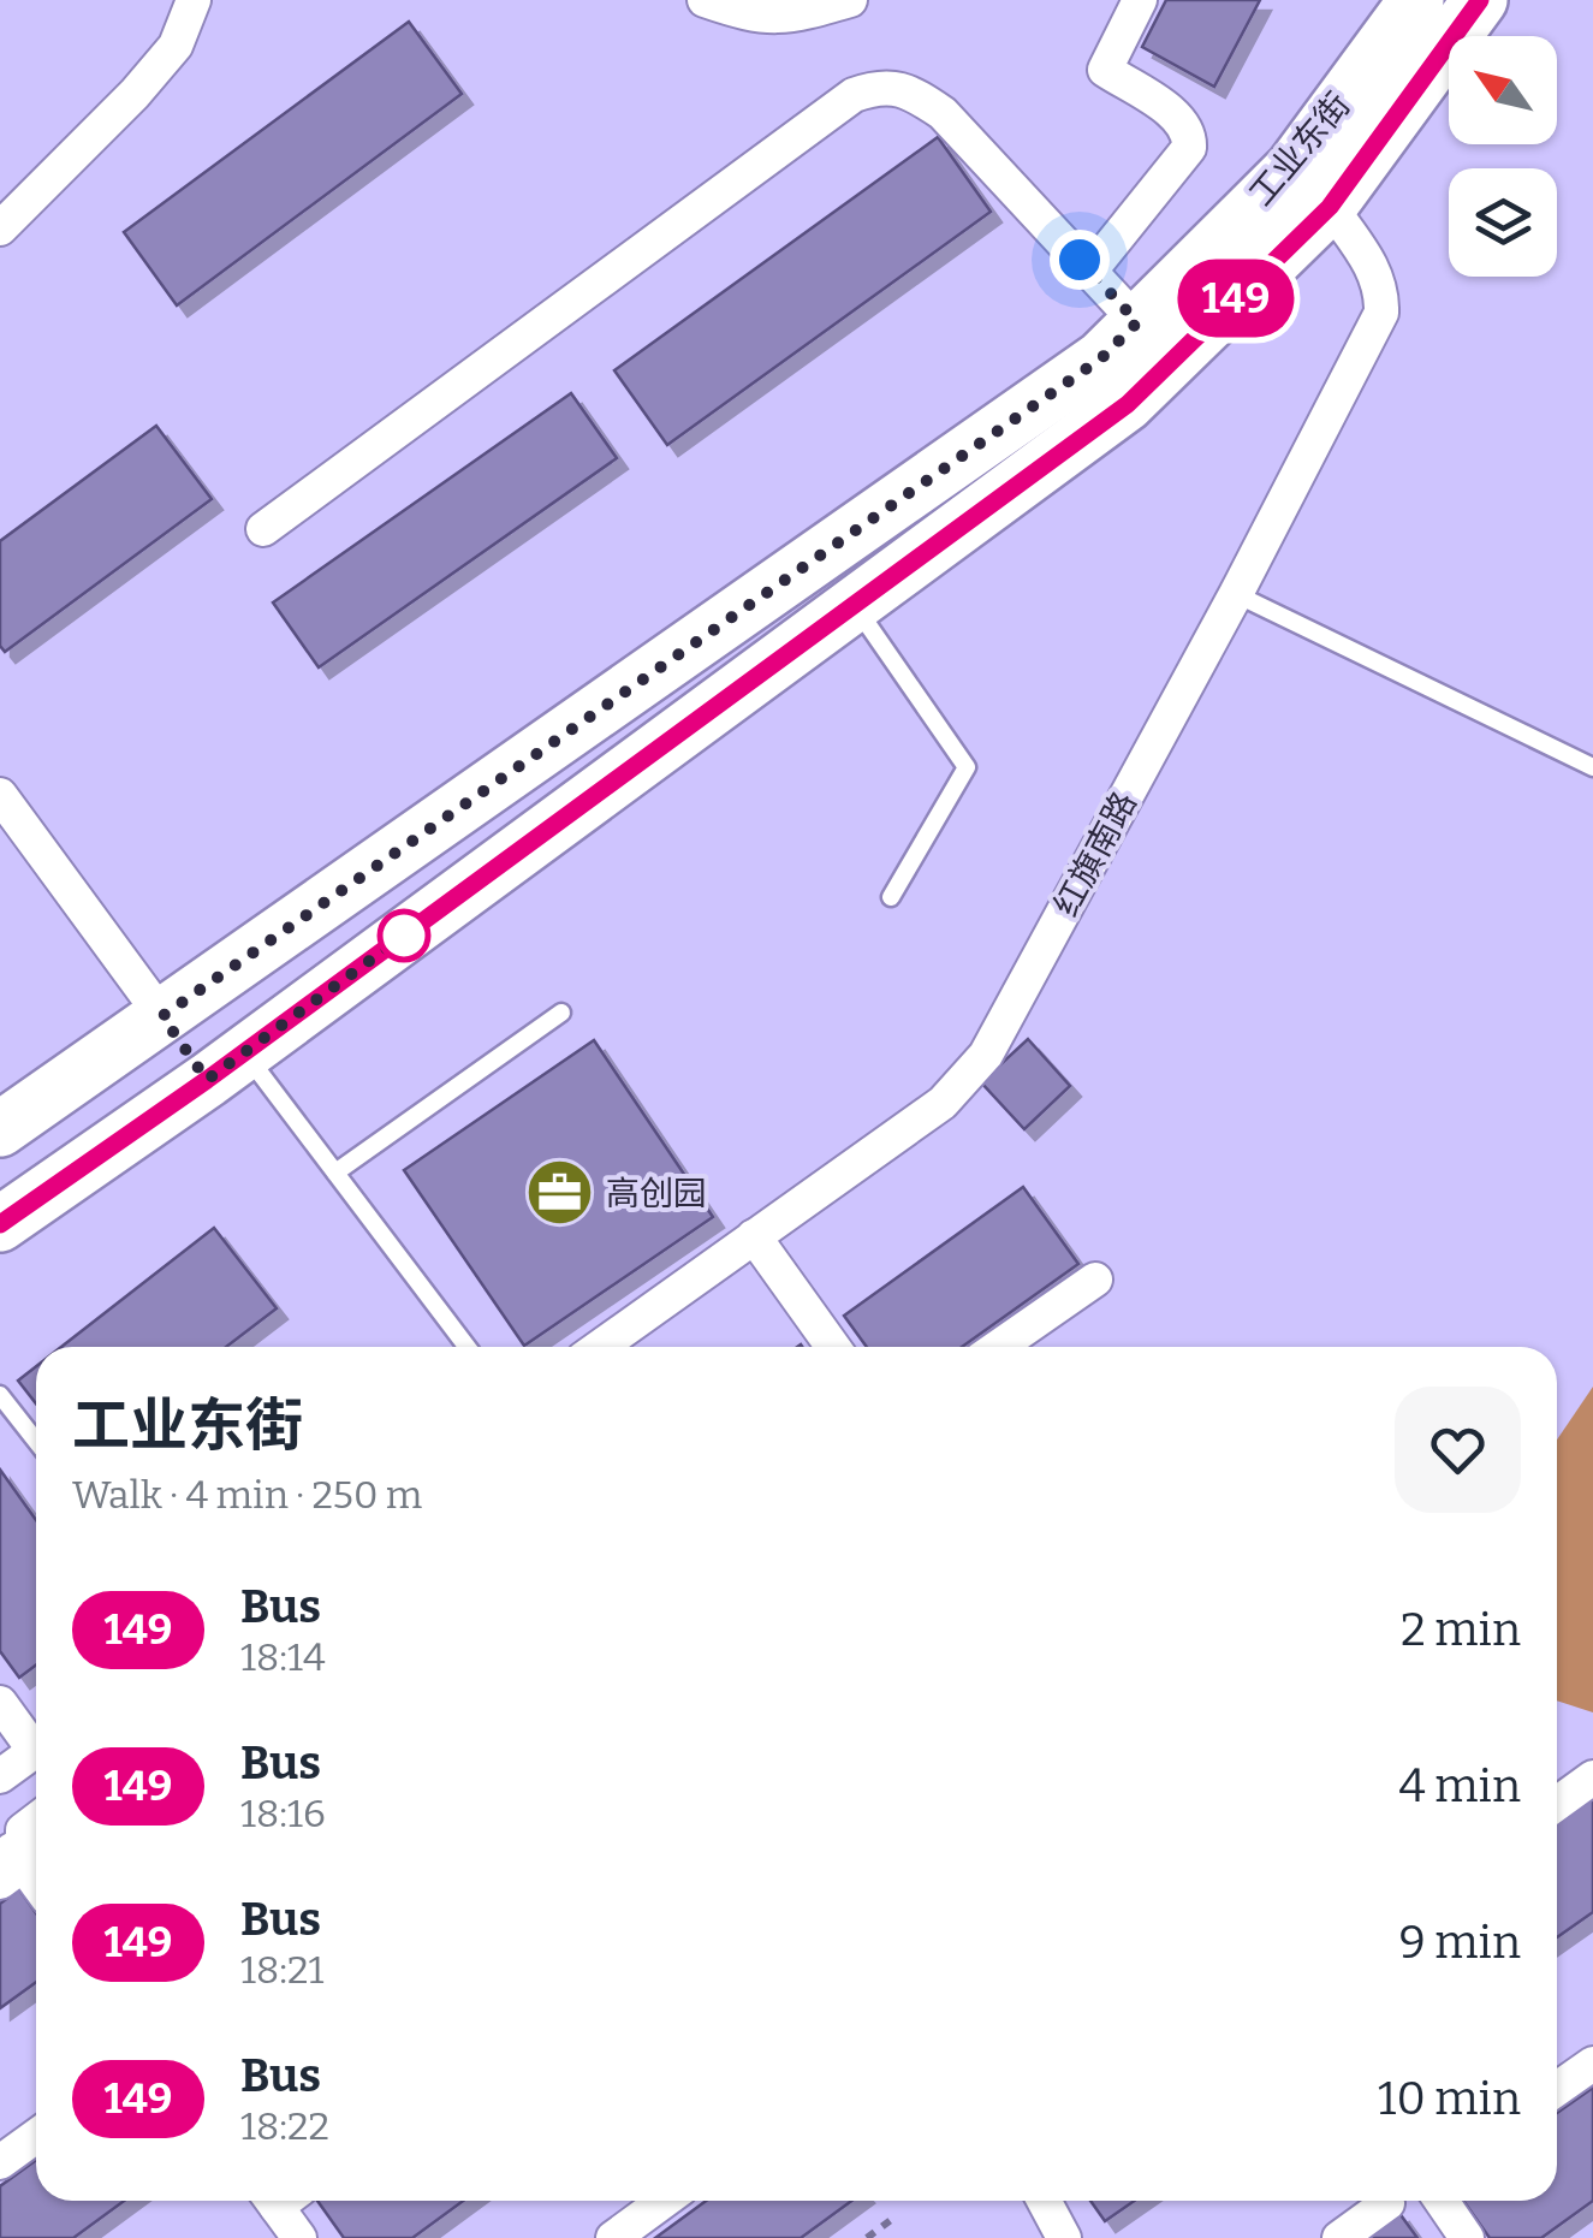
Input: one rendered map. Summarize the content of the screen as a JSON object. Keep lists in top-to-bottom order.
{
  "streets": {
    "main road": ["工业东街"],
    "street": ["红旗南路"]
  },
  "crossings": [
    ["工业东街", "红旗南路"]
  ],
  "places": {
    "office": ["高创园"]
  },
  "lines": ["bus line 149"],
  "north": "top left",
  "page": {
    "on_map": "149",
    "heading": ["工业东街", "Walk · 4 min · 250 m"],
    "list": [
      {
        "mark": "149",
        "name": "Bus",
        "note": "18:14",
        "value": "2 min"
      },
      {
        "mark": "149",
        "name": "Bus",
        "note": "18:16",
        "value": "4 min"
      },
      {
        "mark": "149",
        "name": "Bus",
        "note": "18:21",
        "value": "9 min"
      },
      {
        "mark": "149",
        "name": "Bus",
        "note": "18:22",
        "value": "10 min"
      }
    ]
  }
}
